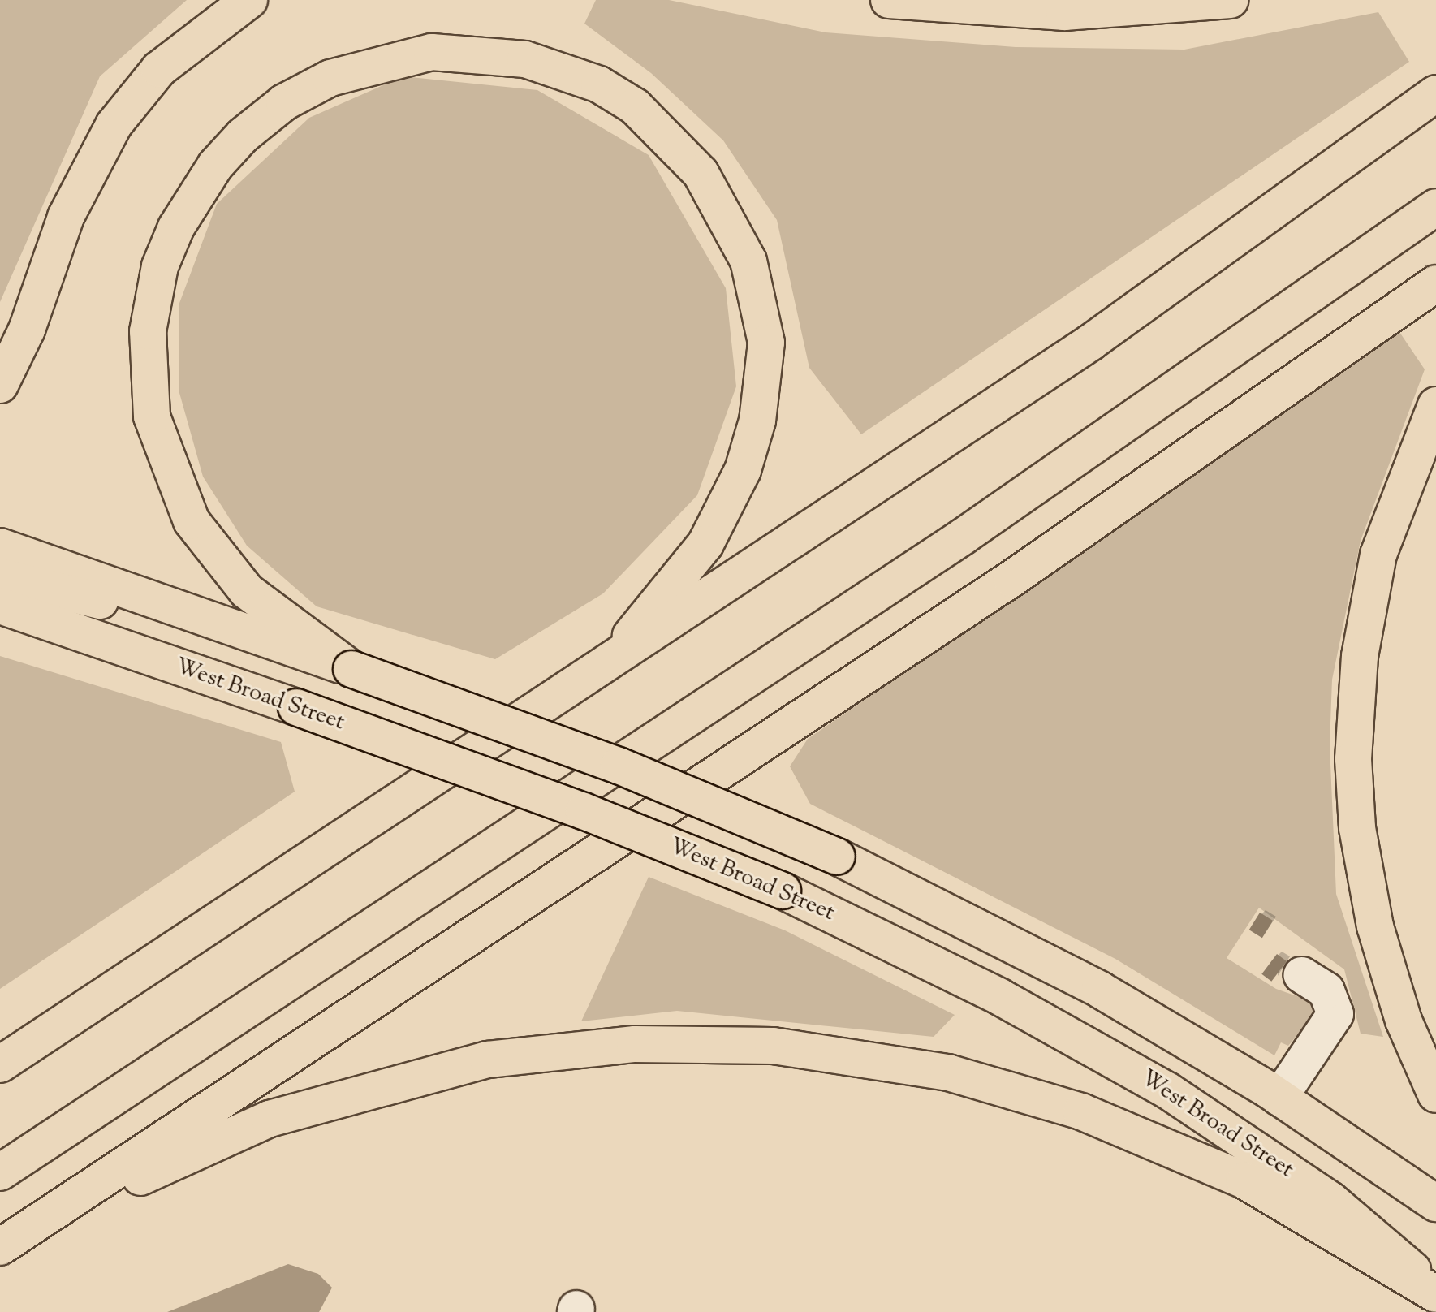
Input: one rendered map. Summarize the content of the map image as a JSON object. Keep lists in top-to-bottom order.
{
  "streets": {
    "main road": ["West Broad Street"]
  }
}
